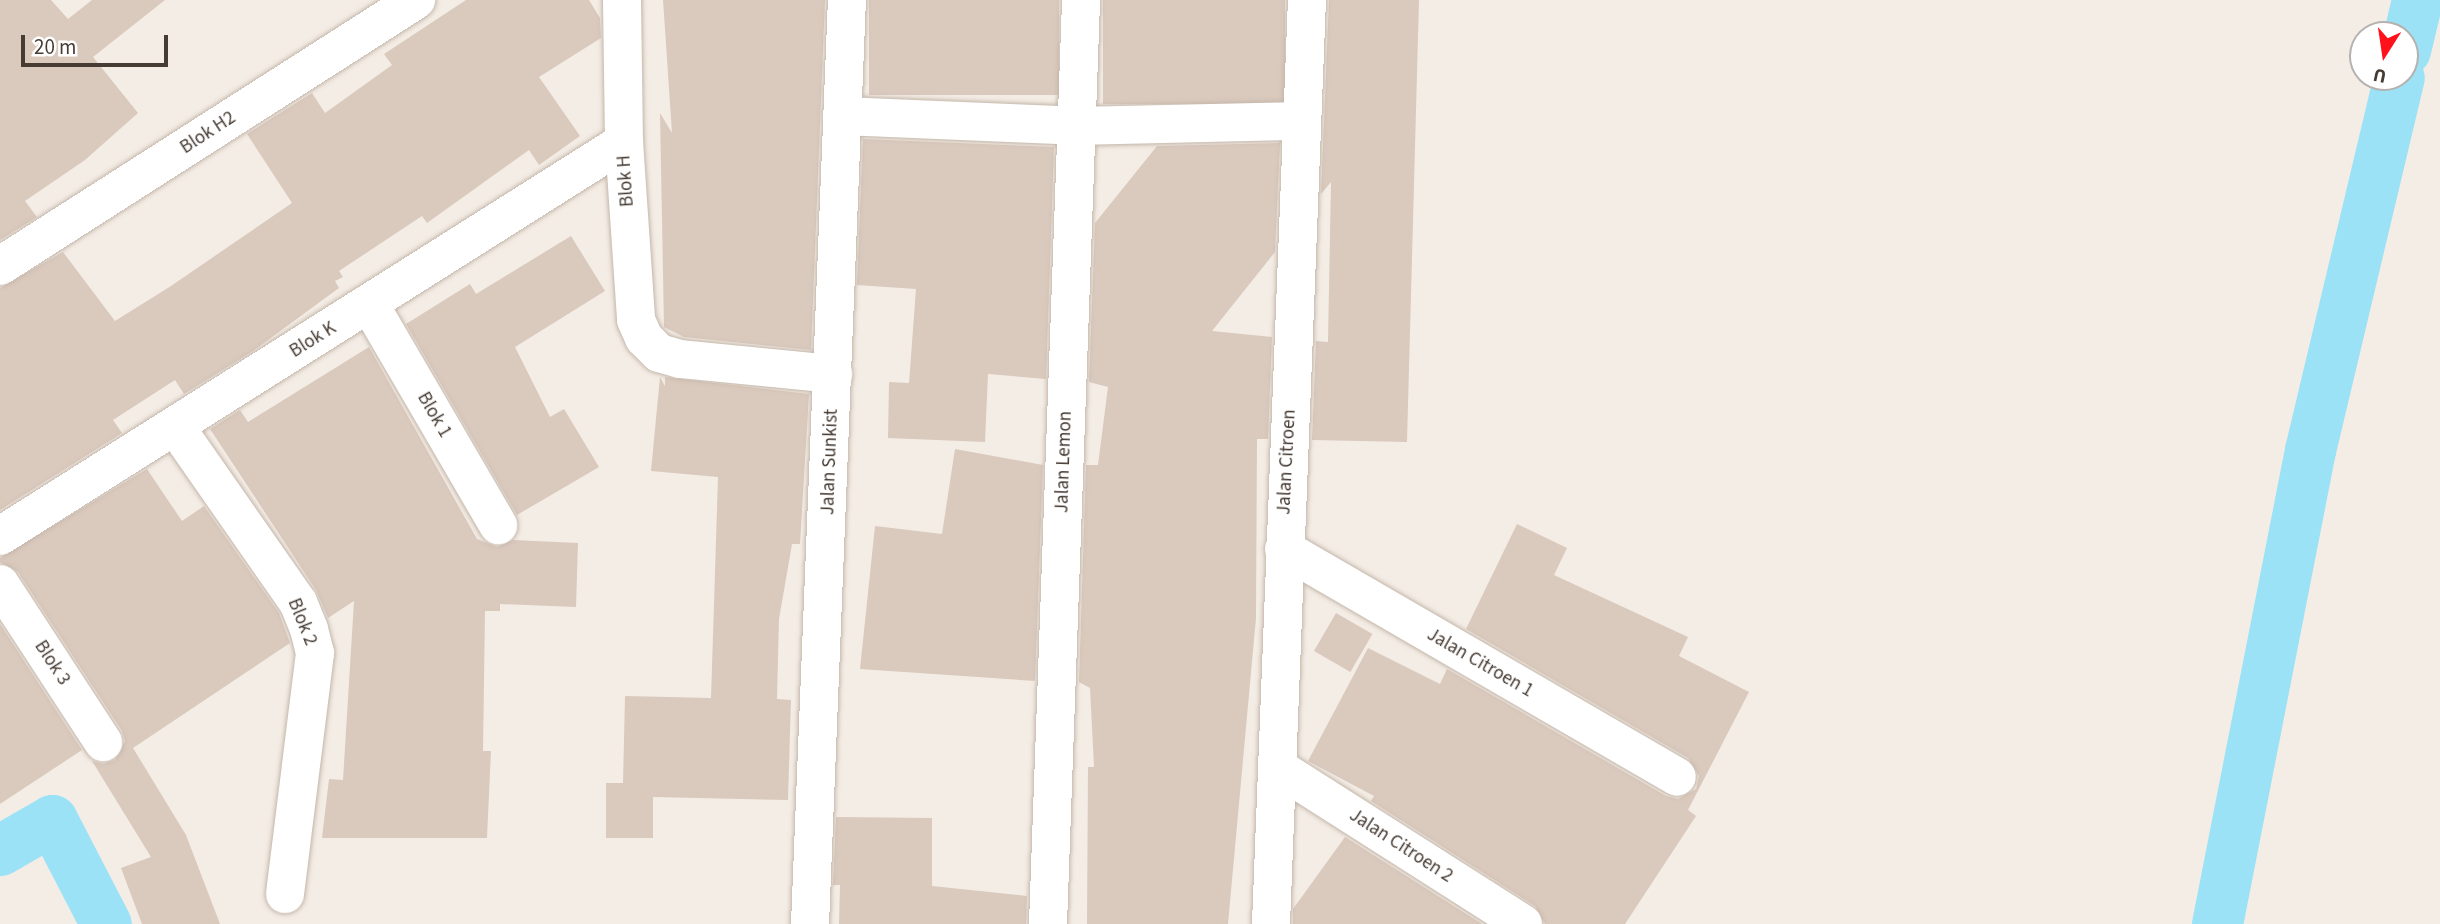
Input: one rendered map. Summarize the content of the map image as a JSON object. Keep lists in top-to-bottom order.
{
  "streets": {
    "street": [
      "Blok H2",
      "Blok H",
      "Blok K",
      "Blok 1",
      "Jalan Sunkist",
      "Jalan Lemon",
      "Jalan Citroen",
      "Blok 2",
      "Blok 3",
      "Jalan Citroen 1",
      "Jalan Citroen 2"
    ]
  },
  "crossings": [
    ["Blok H", "Blok K"],
    ["Blok H", "Jalan Sunkist"],
    ["Blok K", "Blok 1"],
    ["Blok K", "Blok 2"],
    ["Jalan Citroen", "Jalan Citroen 1"],
    ["Jalan Citroen", "Jalan Citroen 2"]
  ],
  "scale_bar": "20 m",
  "north": "bottom"
}
